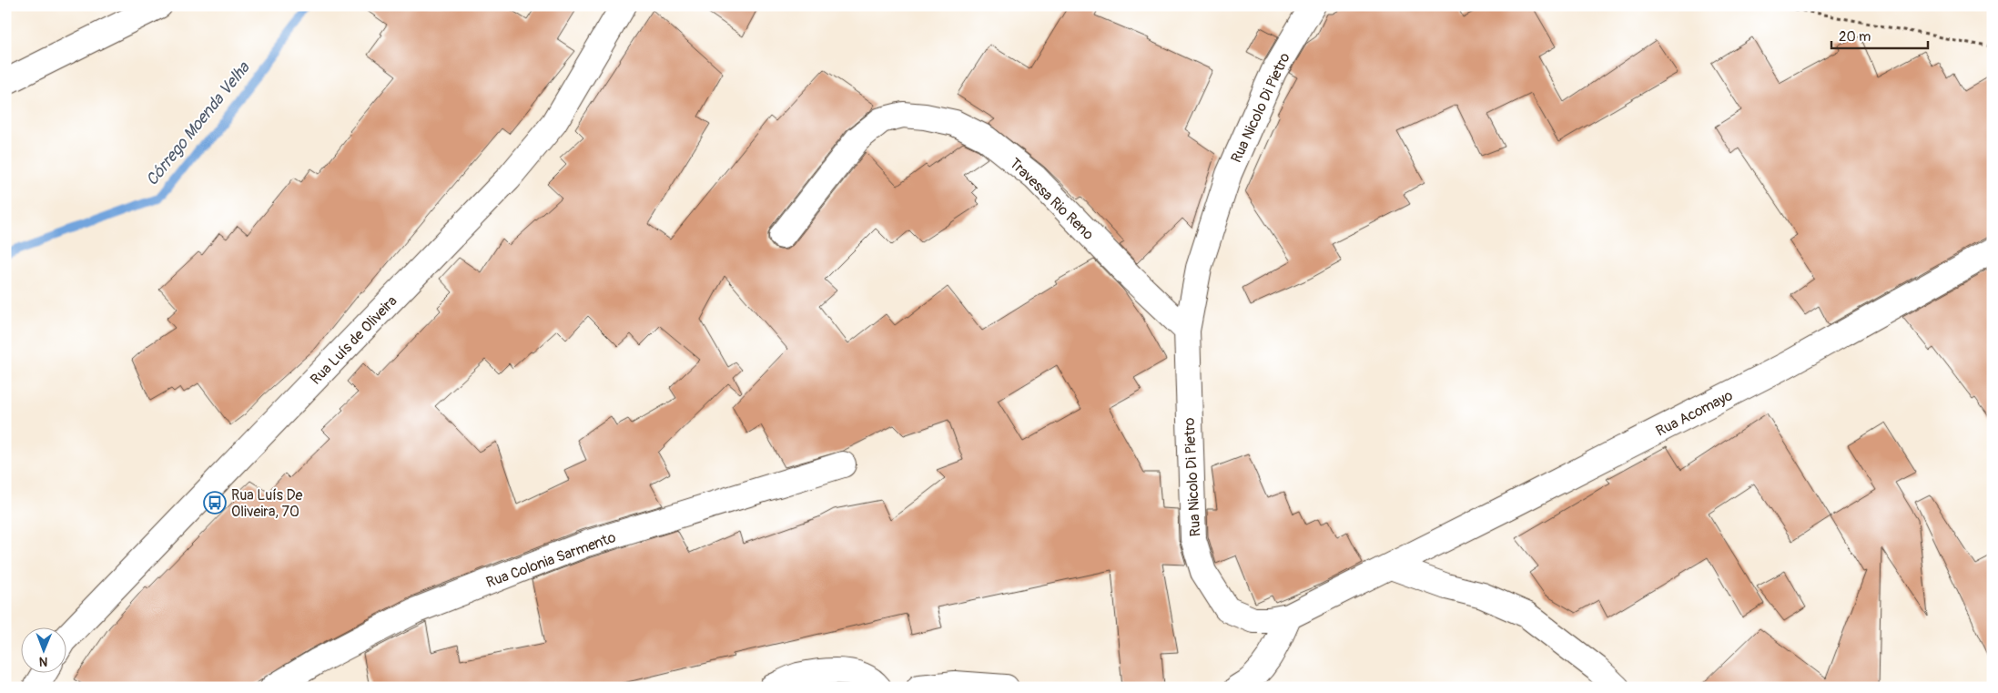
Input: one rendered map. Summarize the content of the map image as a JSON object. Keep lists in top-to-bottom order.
{
  "streets": {
    "street": [
      "Rua Nicolo Di Pietro",
      "Travessa Rio Reno",
      "Rua Luís de Oliveira",
      "Rua Acomayo",
      "Rua Colonia Sarmento"
    ]
  },
  "crossings": [
    ["Rua Nicolo Di Pietro", "Travessa Rio Reno"],
    ["Rua Nicolo Di Pietro", "Rua Acomayo"]
  ],
  "water": ["Córrego Moenda Velha"],
  "places": {
    "bus stop": ["Rua Luís De Oliveira, 70"]
  },
  "scale_bar": "20 m",
  "north": "bottom"
}
